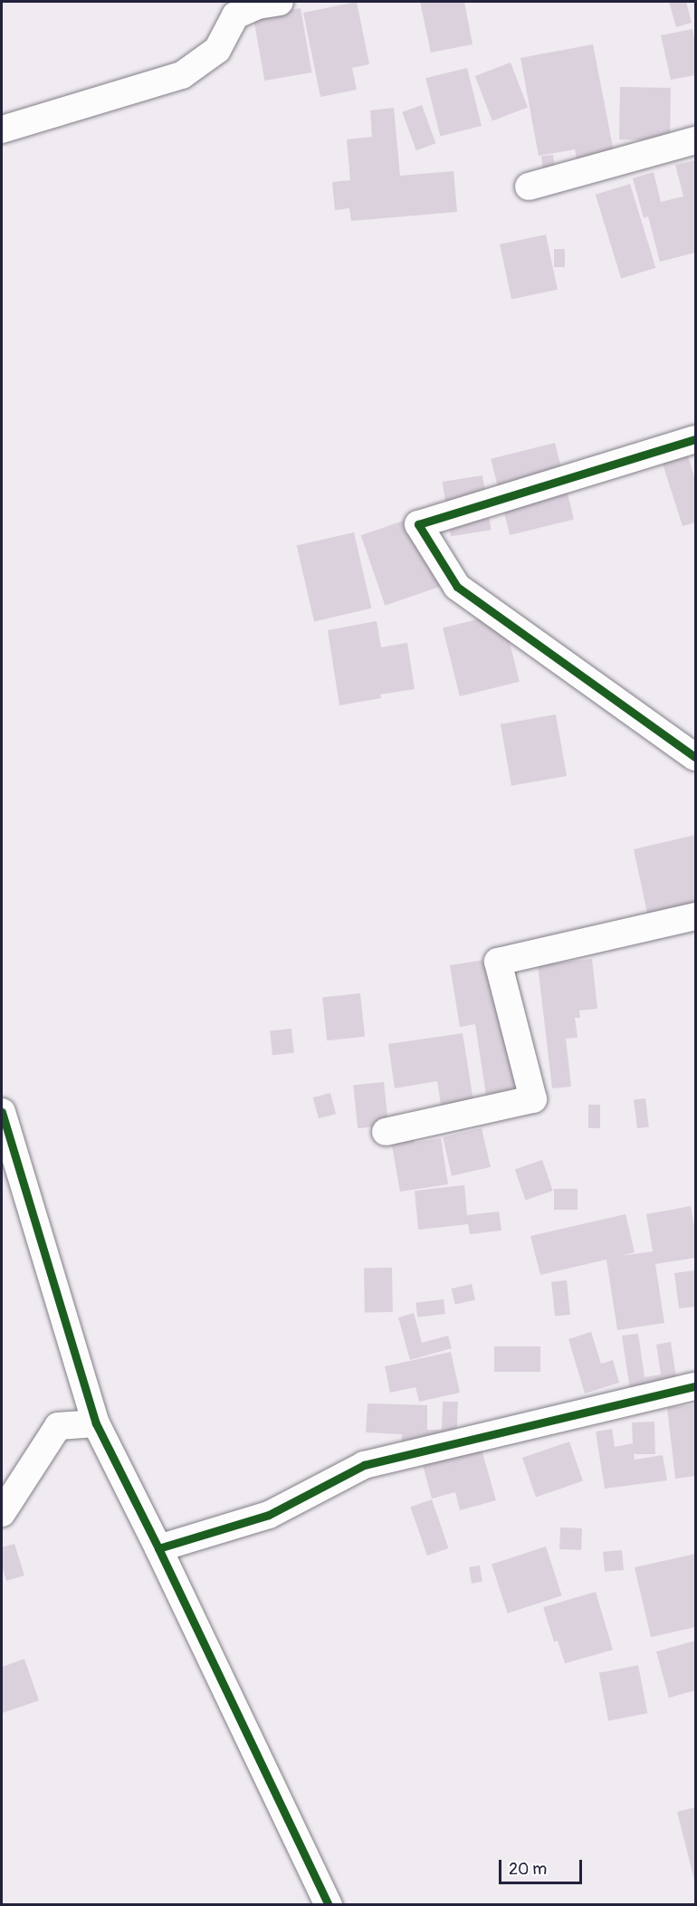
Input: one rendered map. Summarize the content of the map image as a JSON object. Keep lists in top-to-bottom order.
{
  "scale_bar": "20 m"
}
